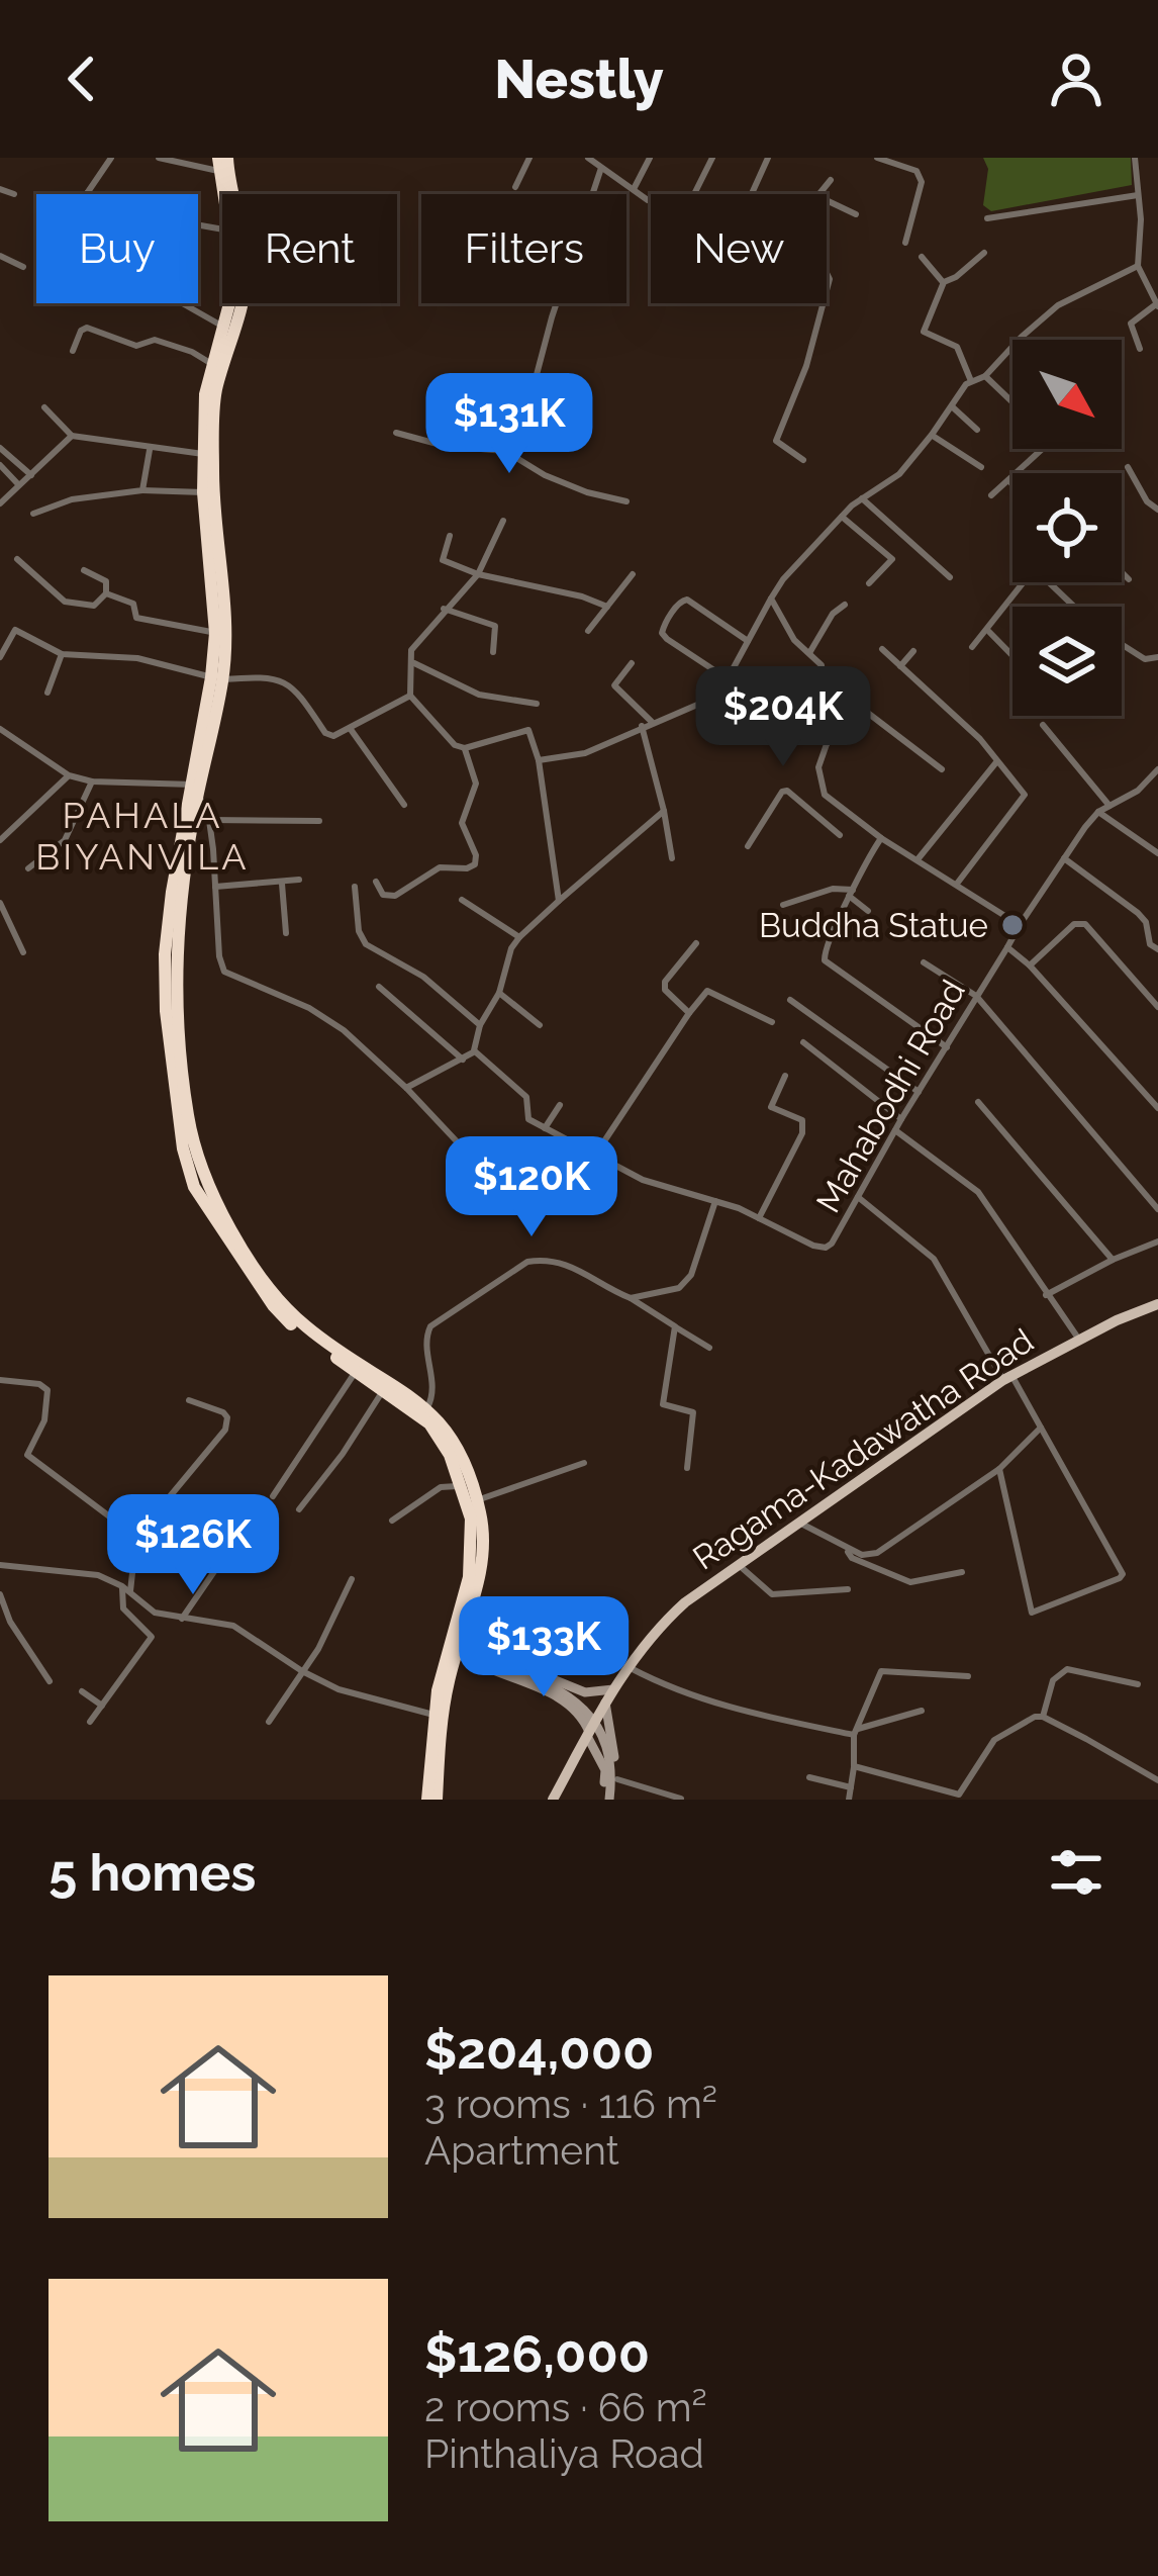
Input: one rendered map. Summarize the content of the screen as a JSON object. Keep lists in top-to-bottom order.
{
  "streets": {
    "main road": ["Ragama-Kadawatha Road"],
    "street": ["Mahabodhi Road"]
  },
  "districts": ["PAHALA BIYANVILA"],
  "places": ["Buddha Statue"],
  "north": "bottom right",
  "page": {
    "header": "Nestly",
    "chip": [
      "Buy",
      "Rent",
      "Filters",
      "New"
    ],
    "price": [
      "$131K",
      "$204K",
      "$120K",
      "$126K",
      "$133K"
    ],
    "heading": "5 homes",
    "list": [
      {
        "name": "$204,000",
        "note": "3 rooms · 116 m² · Apartment"
      },
      {
        "name": "$126,000",
        "note": "2 rooms · 66 m² · Pinthaliya Road"
      }
    ]
  }
}
